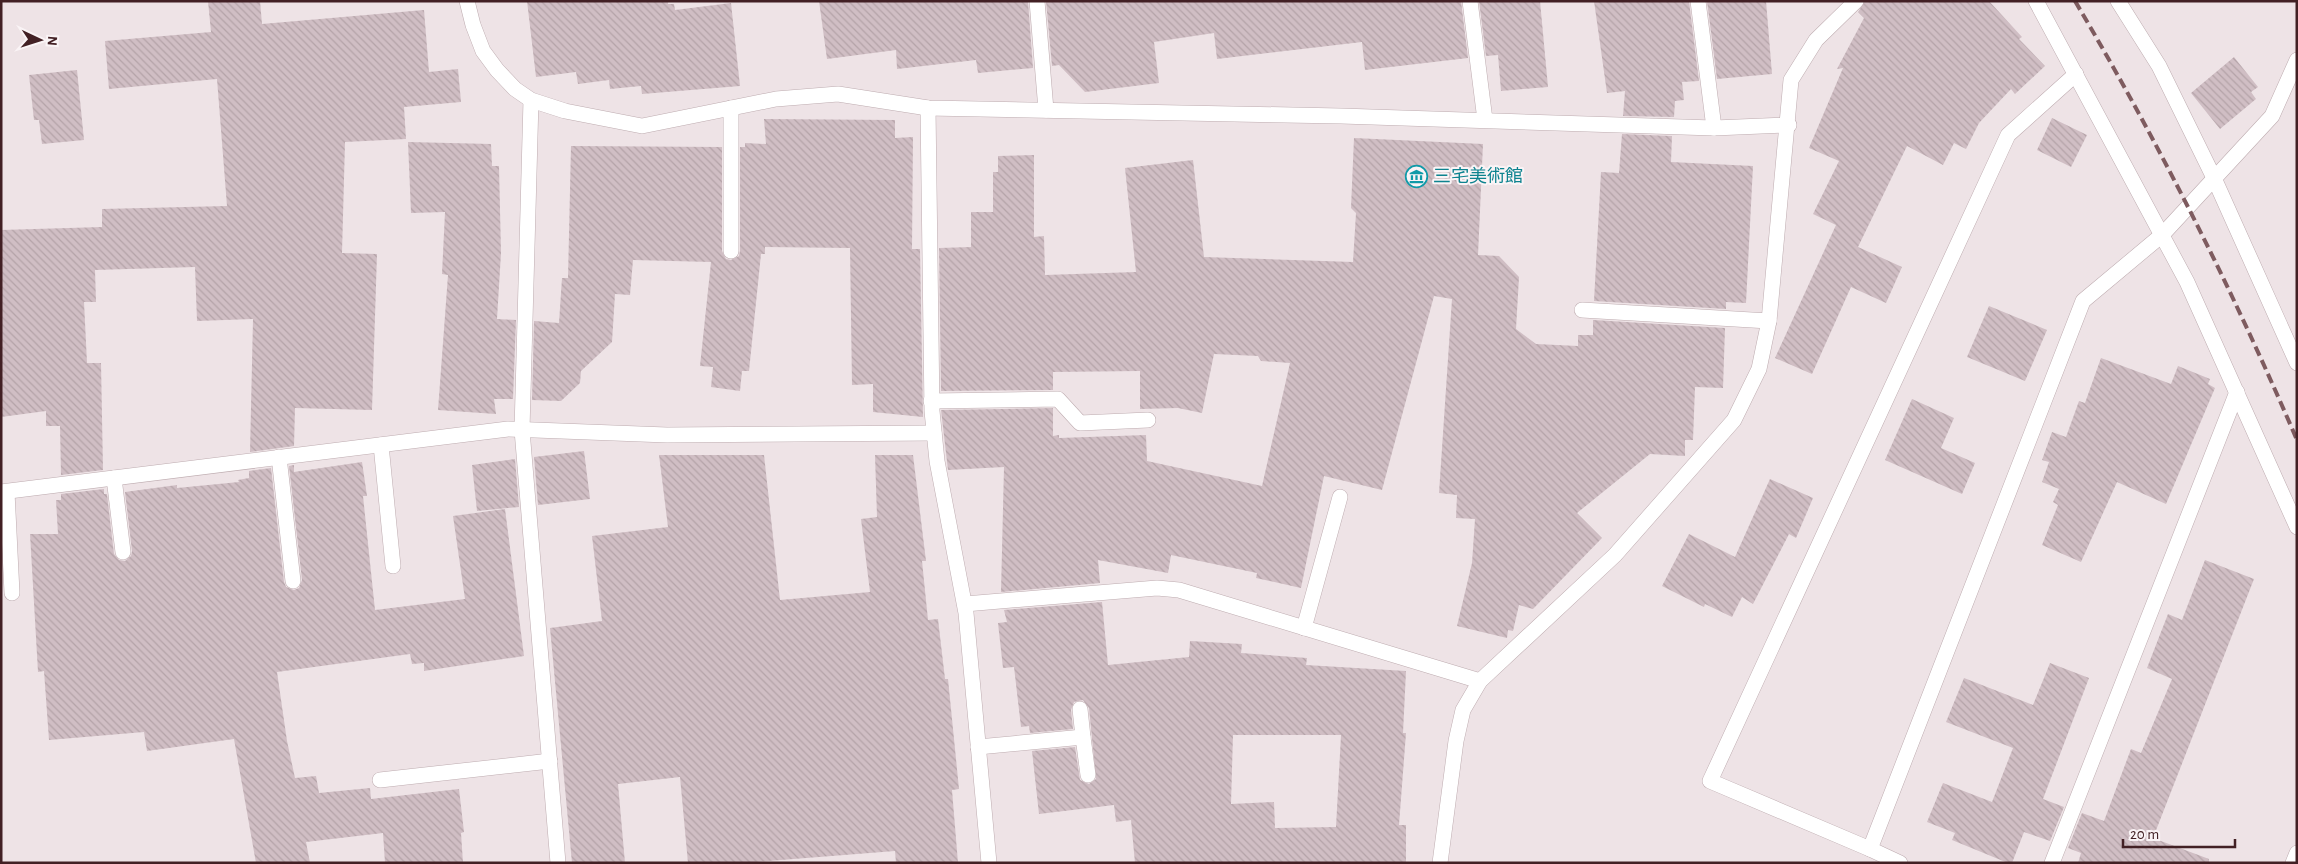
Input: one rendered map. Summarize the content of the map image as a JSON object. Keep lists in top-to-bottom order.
{
  "places": {
    "museum": ["三宅美術館"]
  },
  "scale_bar": "20 m",
  "north": "right"
}
